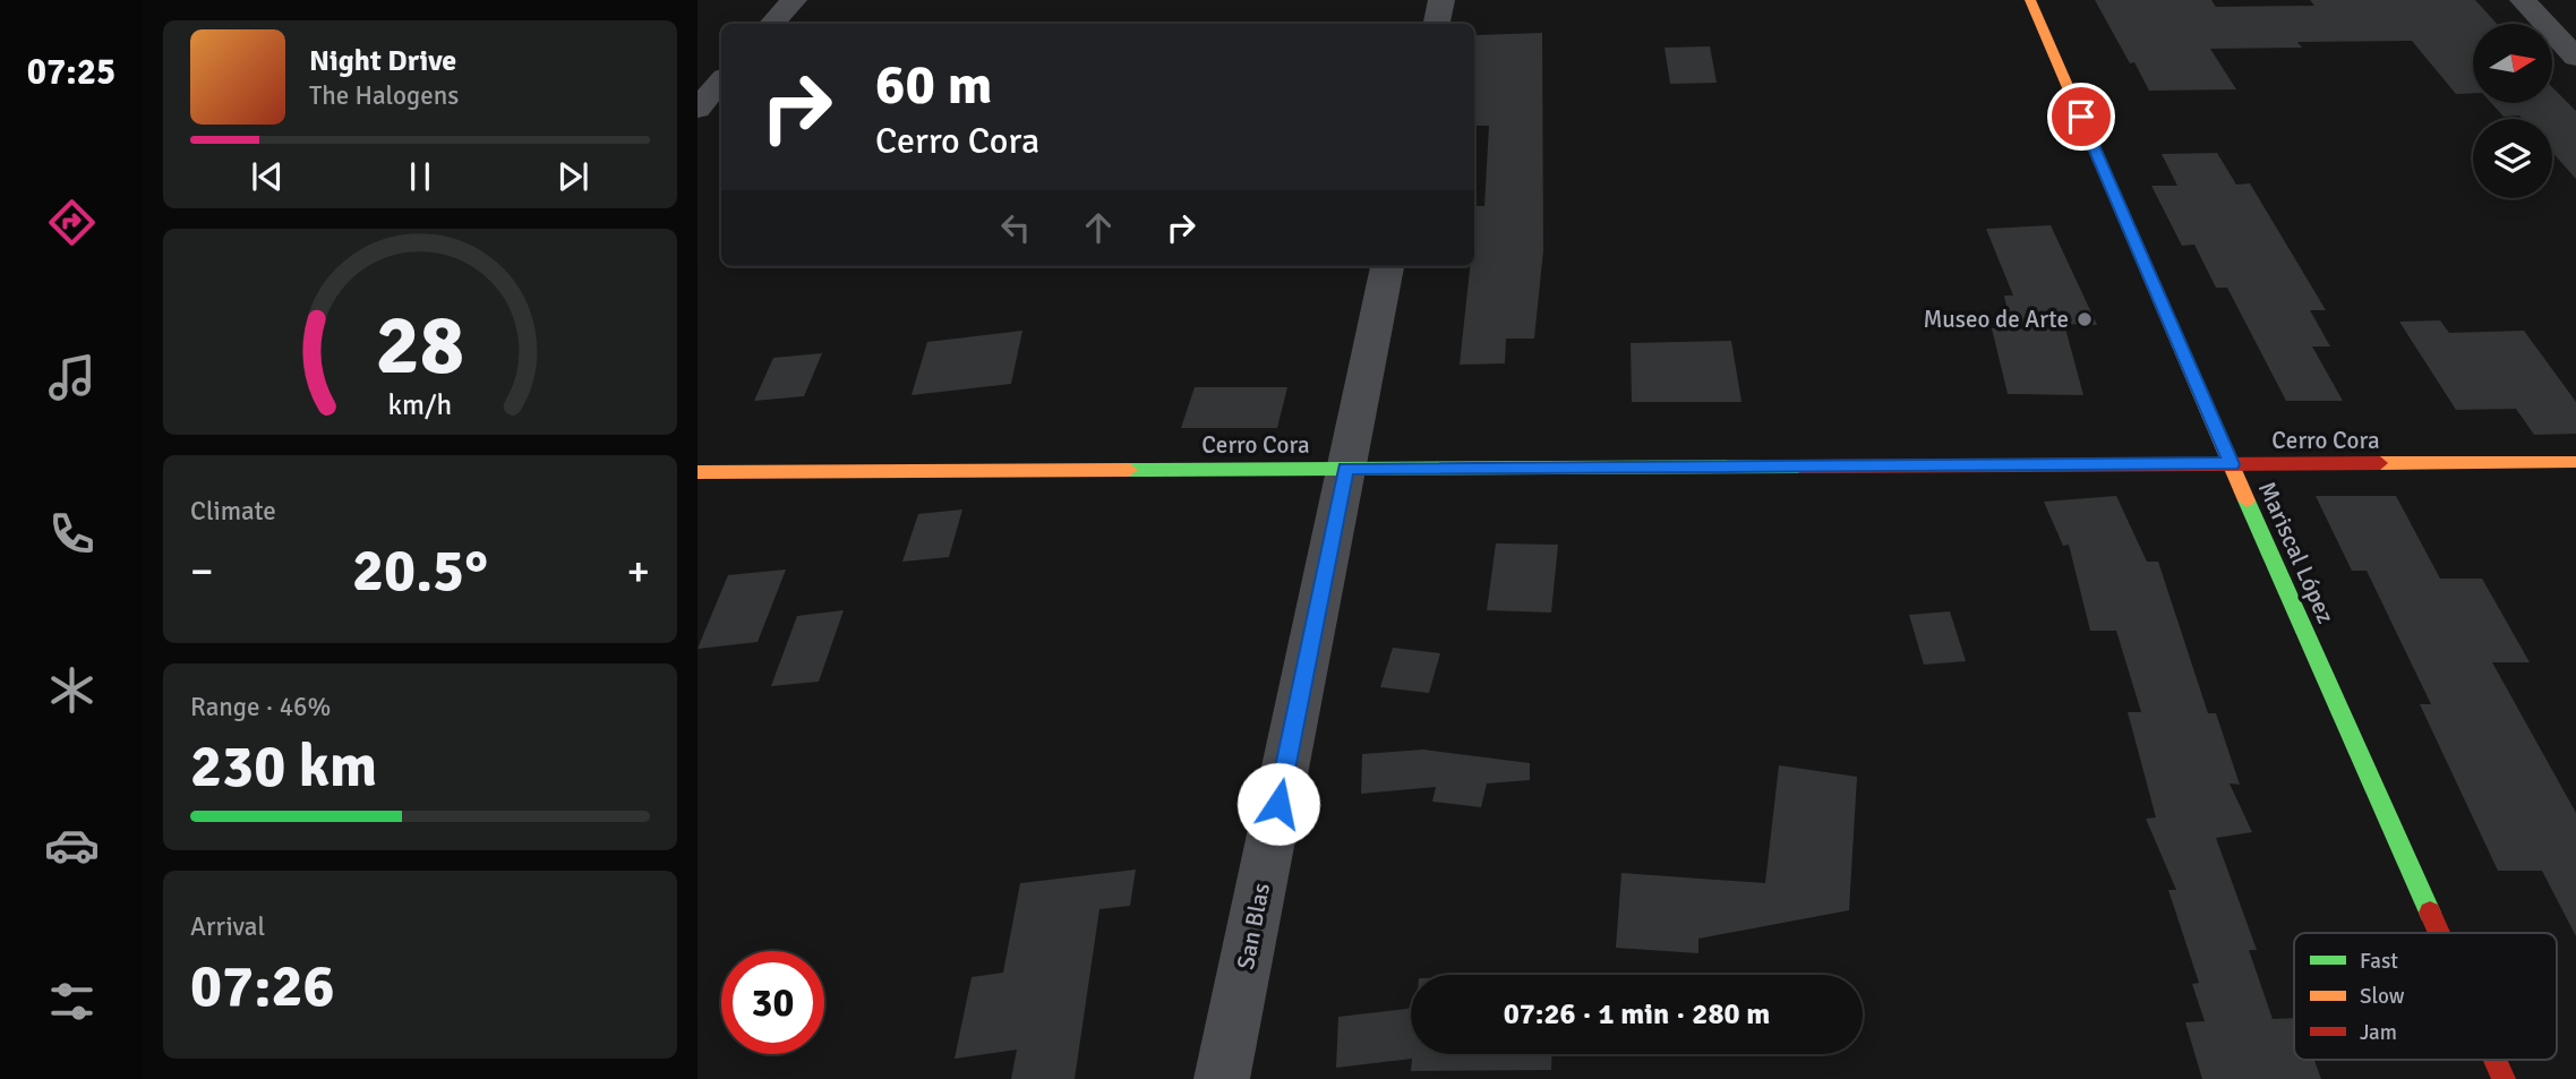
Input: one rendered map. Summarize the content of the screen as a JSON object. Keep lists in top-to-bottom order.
{
  "streets": {
    "street": ["Cerro Cora", "Mariscal López", "San Blas"]
  },
  "crossings": [
    ["Cerro Cora", "Mariscal López"],
    ["Cerro Cora", "San Blas"]
  ],
  "places": ["Museo de Arte"],
  "legend": ["Fast", "Slow", "Jam"],
  "north": "right",
  "page": {
    "tabs": "07:25",
    "turn": ["60 m", "Cerro Cora"],
    "song": ["Night Drive", "The Halogens"],
    "tile": [
      "Climate",
      ["Range · 46%", "230 km"],
      ["Arrival", "07:26"]
    ],
    "heat": ["−", "20.5°", "+"],
    "limit": "30",
    "trip": "07:26 · 1 min · 280 m",
    "gauge": ["28", "km/h"]
  }
}
